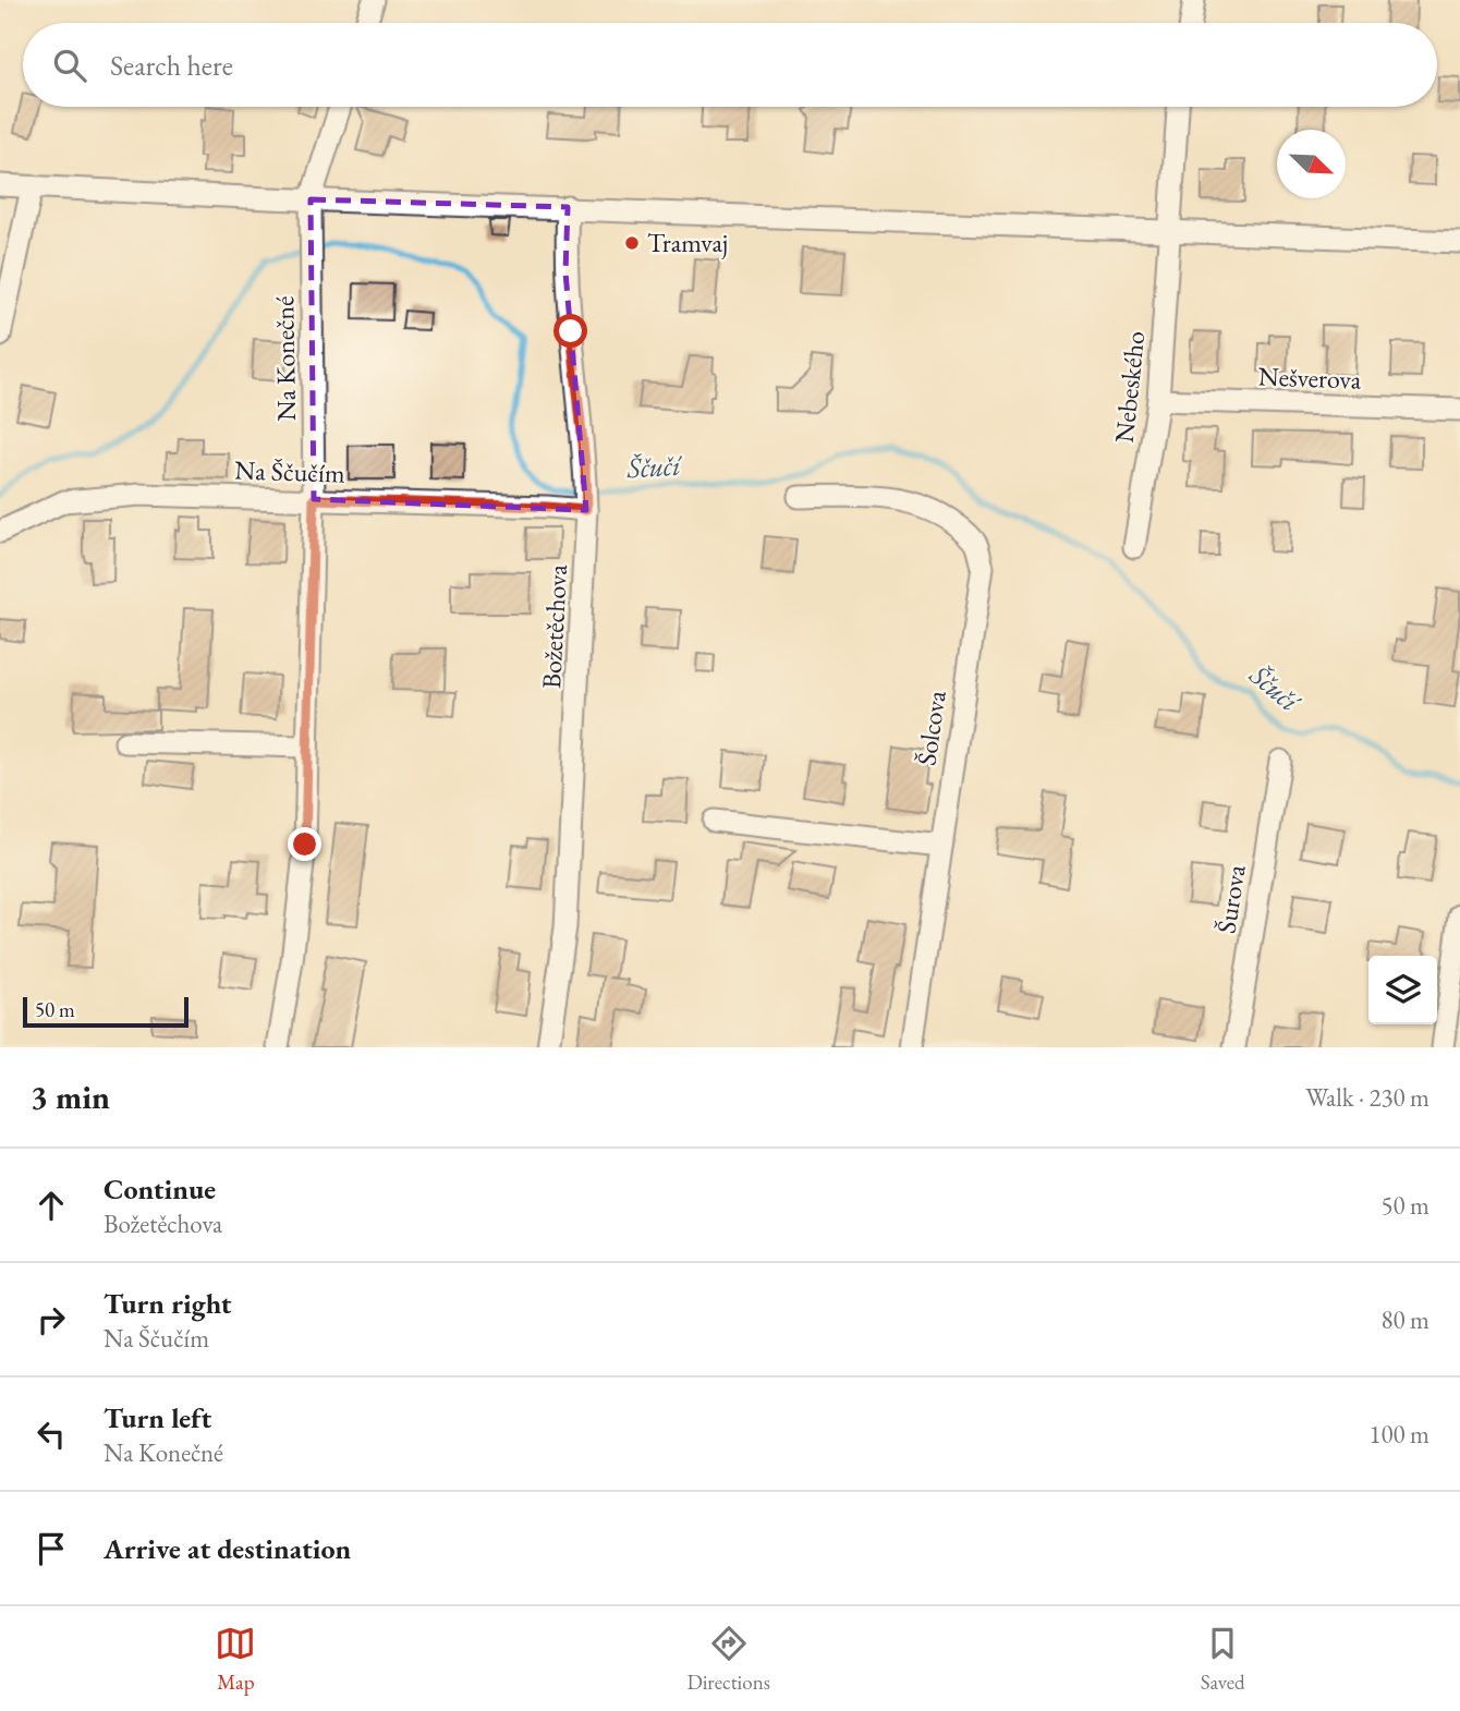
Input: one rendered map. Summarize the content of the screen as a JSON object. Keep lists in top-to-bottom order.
{
  "streets": {
    "street": [
      "Na Konečné",
      "Nešverova",
      "Nebeského",
      "Na Ščučím",
      "Božetěchova",
      "Šolcova",
      "Šurova"
    ]
  },
  "crossings": [
    ["Na Konečné", "Na Ščučím"],
    ["Nešverova", "Nebeského"],
    ["Na Ščučím", "Božetěchova"]
  ],
  "water": ["Ščučí"],
  "places": ["Tramvaj"],
  "scale_bar": "50 m",
  "north": "bottom right",
  "page": {
    "search": "Search here",
    "scale": "50 m",
    "heading": ["3 min", "Walk · 230 m"],
    "list": [
      ["Continue", "Božetěchova", "50 m"],
      ["Turn right", "Na Ščučím", "80 m"],
      ["Turn left", "Na Konečné", "100 m"],
      "Arrive at destination"
    ],
    "nav": ["Map", "Directions", "Saved"]
  }
}
